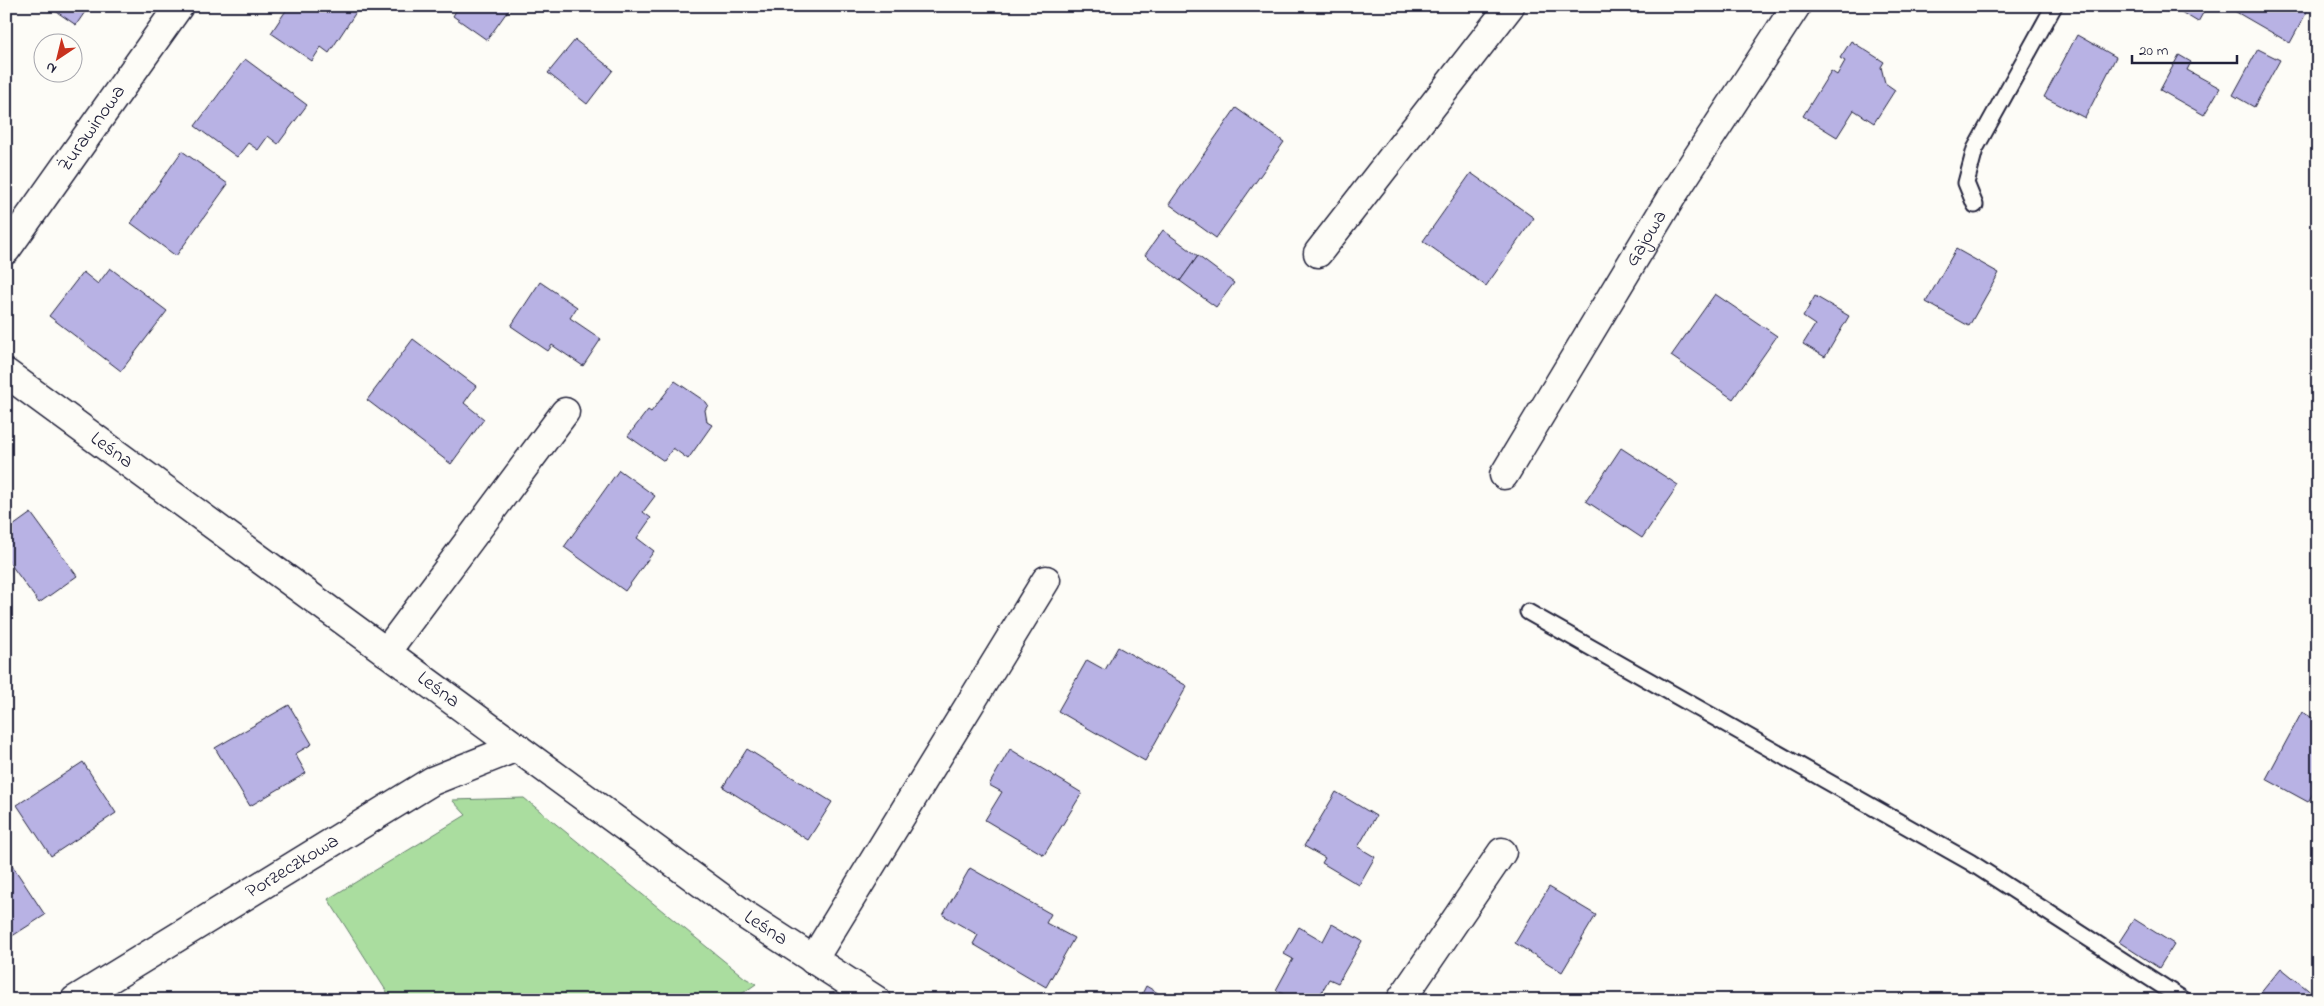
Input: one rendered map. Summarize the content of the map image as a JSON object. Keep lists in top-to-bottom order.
{
  "streets": {
    "street": [
      "Żurawinowa",
      "Gajowa",
      "Leśna",
      "Porzeczkowa"
    ]
  },
  "crossings": [
    ["Leśna", "Porzeczkowa"]
  ],
  "scale_bar": "20 m",
  "north": "bottom left"
}
